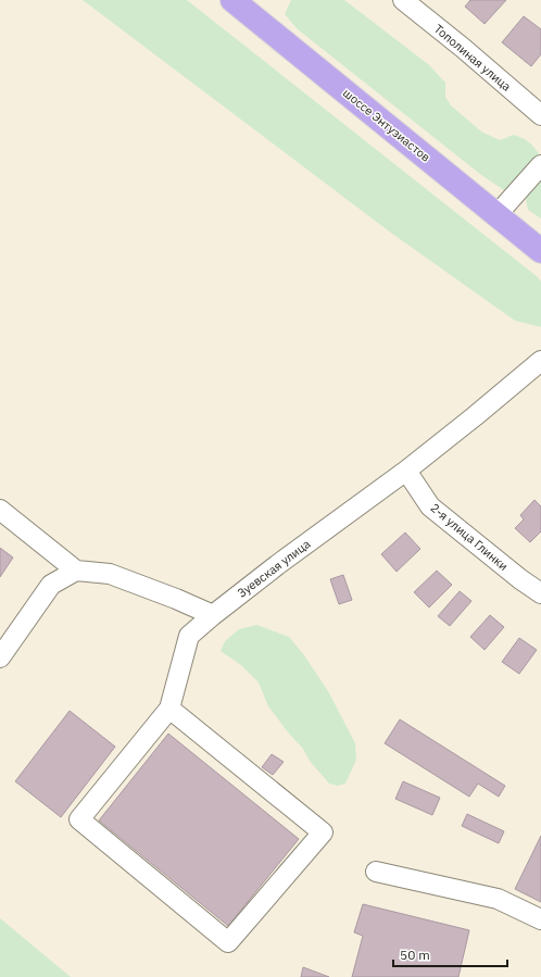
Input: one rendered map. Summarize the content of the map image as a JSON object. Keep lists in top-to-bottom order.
{
  "streets": {
    "main road": ["шоссе Энтузиастов"],
    "street": ["Тополиная улица", "2-я улица Глинки", "Зуевская улица"]
  },
  "crossings": [
    ["2-я улица Глинки", "Зуевская улица"]
  ],
  "scale_bar": "50 m"
}
